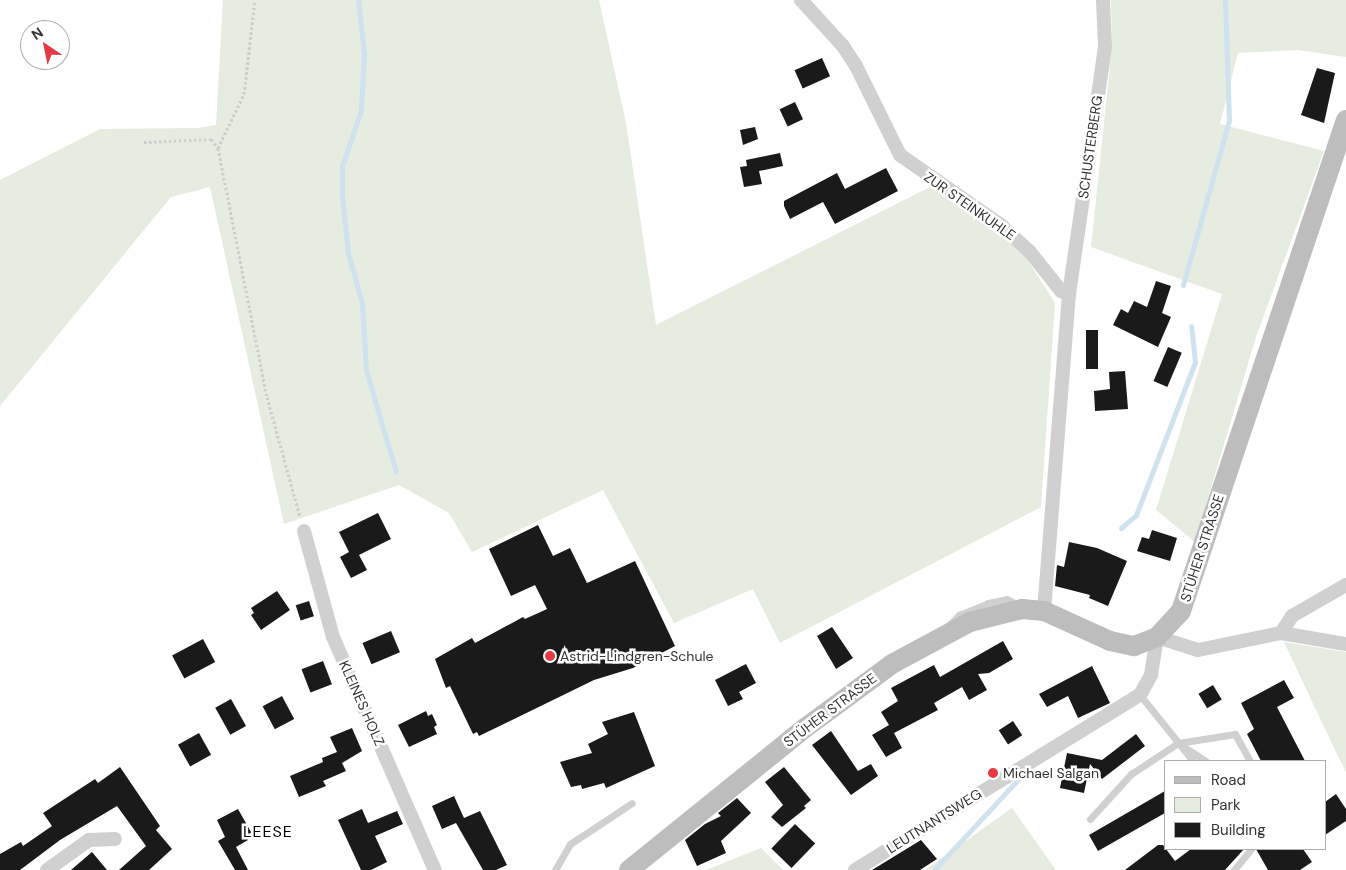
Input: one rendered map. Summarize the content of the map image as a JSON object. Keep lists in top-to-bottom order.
{
  "streets": {
    "main road": ["STÜHER STRASSE"],
    "street": [
      "SCHUSTERBERG",
      "ZUR STEINKUHLE",
      "KLEINES HOLZ",
      "LEUTNANTSWEG"
    ]
  },
  "crossings": [
    ["SCHUSTERBERG", "ZUR STEINKUHLE"]
  ],
  "districts": ["LEESE"],
  "places": ["Astrid-Lindgren-Schule", "Michael Salgan"],
  "legend": ["Road", "Park", "Building"],
  "north": "top left"
}
